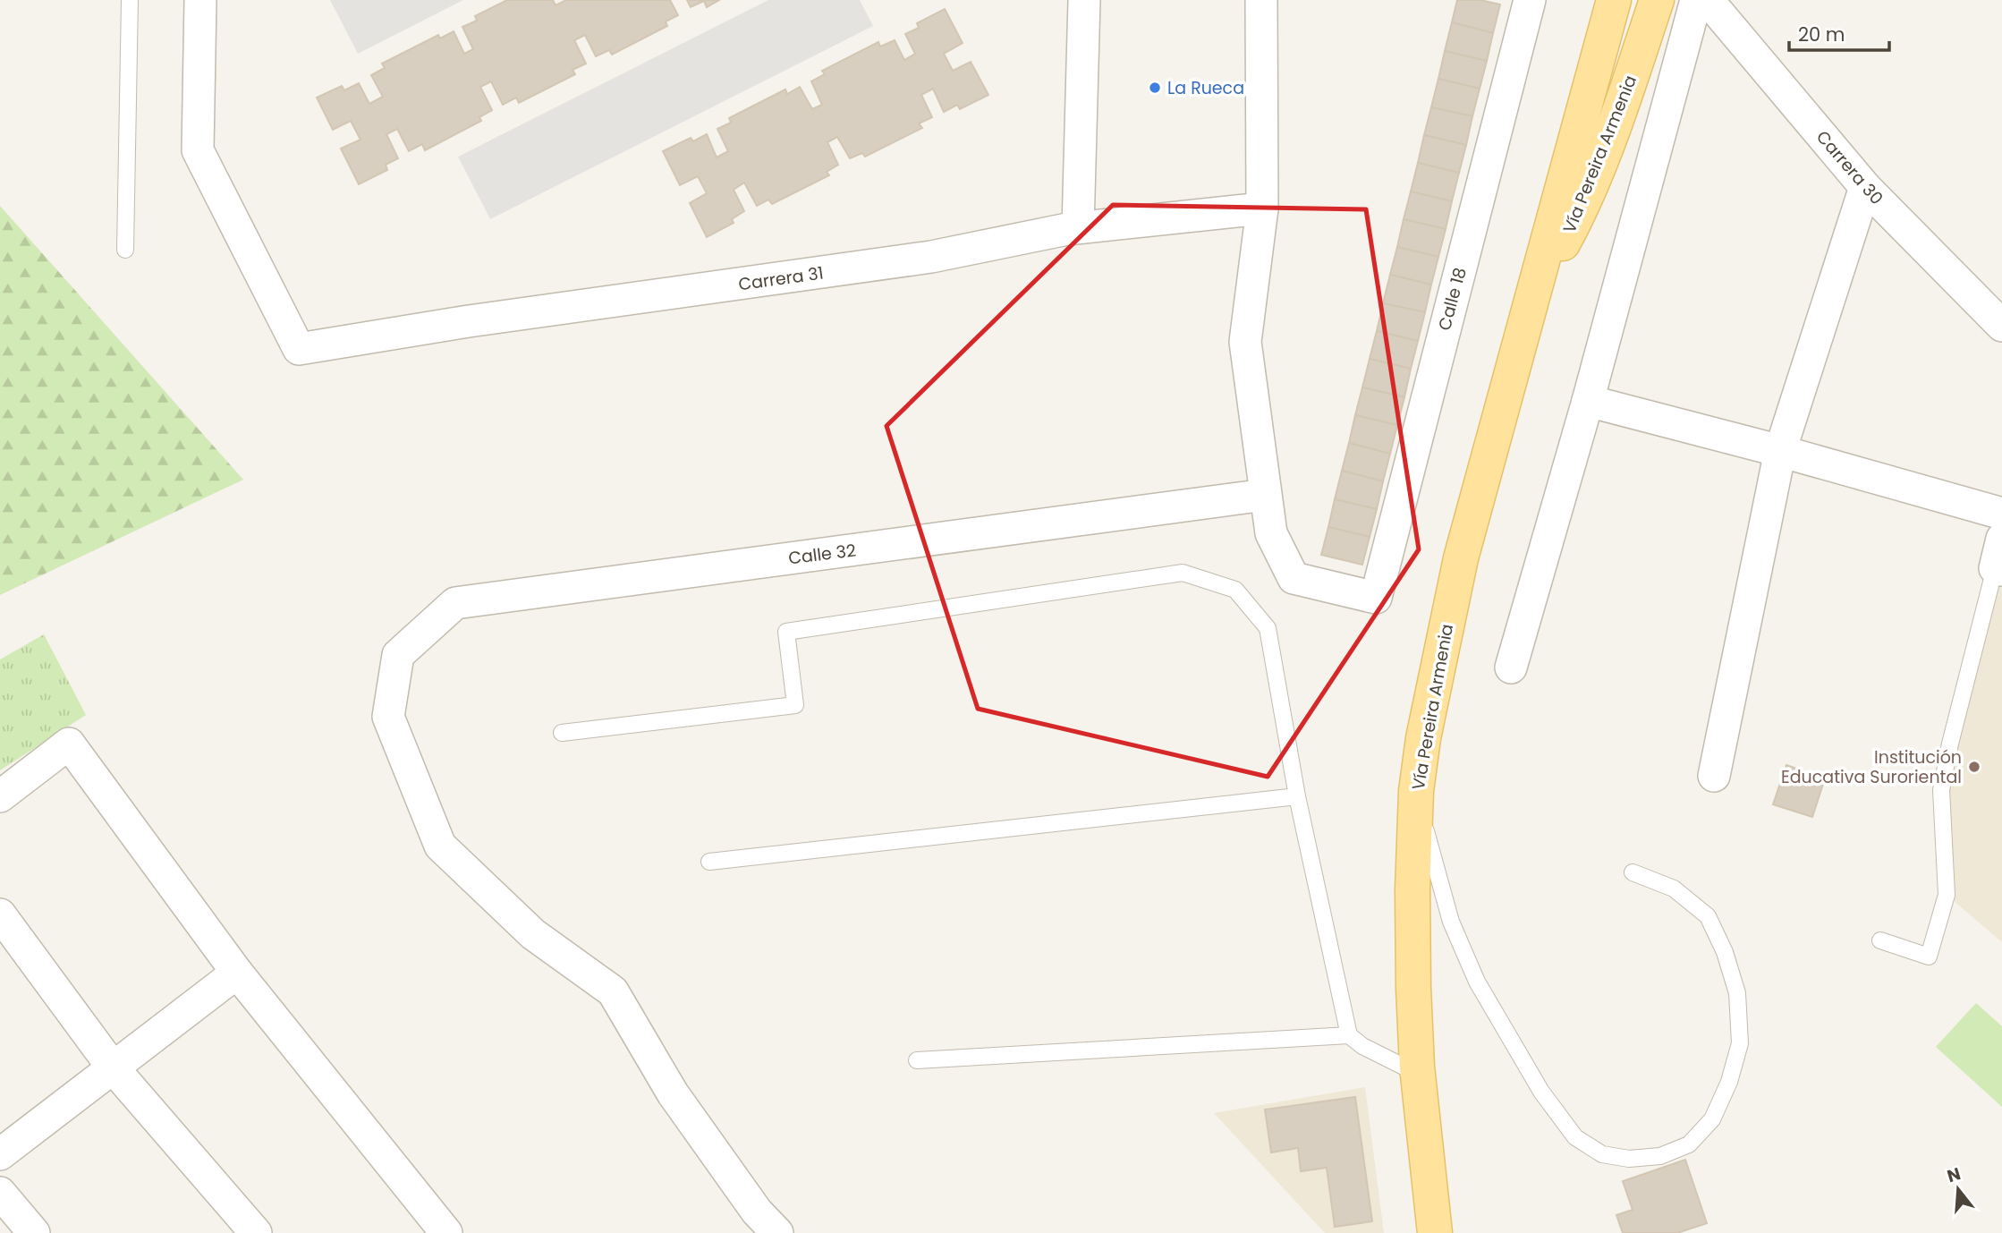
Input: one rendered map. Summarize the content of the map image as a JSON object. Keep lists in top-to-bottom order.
{
  "streets": {
    "main road": ["Vía Pereira Armenia"],
    "street": [
      "Carrera 30",
      "Carrera 31",
      "Calle 18",
      "Calle 32"
    ]
  },
  "crossings": [
    ["Calle 18", "Calle 32"]
  ],
  "places": ["La Rueca", "Institución Educativa Suroriental"],
  "scale_bar": "20 m",
  "north": "top"
}
